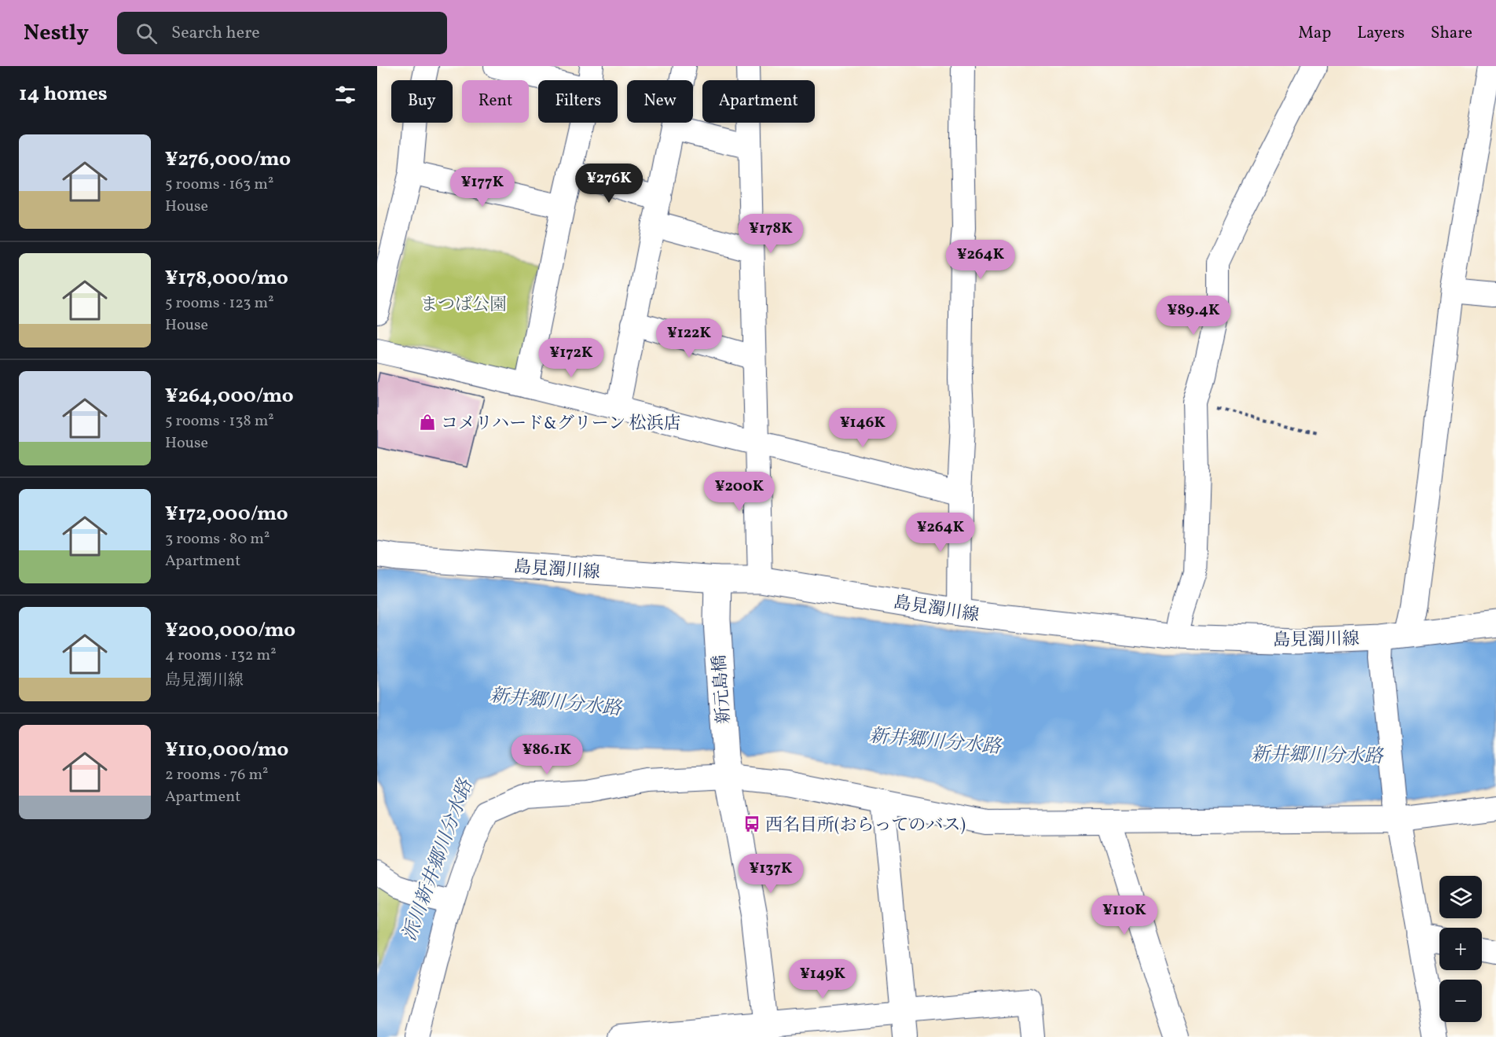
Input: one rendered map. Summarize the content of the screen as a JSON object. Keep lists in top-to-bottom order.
{
  "streets": {
    "main road": ["島見濁川線", "新元島橋"]
  },
  "crossings": [
    ["島見濁川線", "新元島橋"]
  ],
  "water": ["新井郷川分水路", "派川新井郷川分水路"],
  "parks": ["まつば公園"],
  "places": {
    "shop": ["コメリハード&グリーン 松浜店"],
    "bus stop": ["西名目所(おらってのバス)"]
  },
  "page": {
    "header": "Nestly",
    "search": "Search here",
    "nav": ["Map", "Layers", "Share"],
    "heading": "14 homes",
    "chip": [
      "Buy",
      "Rent",
      "Filters",
      "New",
      "Apartment"
    ],
    "list": [
      {
        "name": "¥276,000/mo",
        "note": "5 rooms · 163 m² · House"
      },
      {
        "name": "¥178,000/mo",
        "note": "5 rooms · 123 m² · House"
      },
      {
        "name": "¥264,000/mo",
        "note": "5 rooms · 138 m² · House"
      },
      {
        "name": "¥172,000/mo",
        "note": "3 rooms · 80 m² · Apartment"
      },
      {
        "name": "¥200,000/mo",
        "note": "4 rooms · 132 m² · 島見濁川線"
      },
      {
        "name": "¥110,000/mo",
        "note": "2 rooms · 76 m² · Apartment"
      }
    ],
    "price": [
      "¥276K",
      "¥177K",
      "¥178K",
      "¥264K",
      "¥89.4K",
      "¥122K",
      "¥172K",
      "¥146K",
      "¥200K",
      "¥264K",
      "¥86.1K",
      "¥137K",
      "¥110K",
      "¥149K"
    ],
    "map_buttons": ["+", "−"]
  }
}
